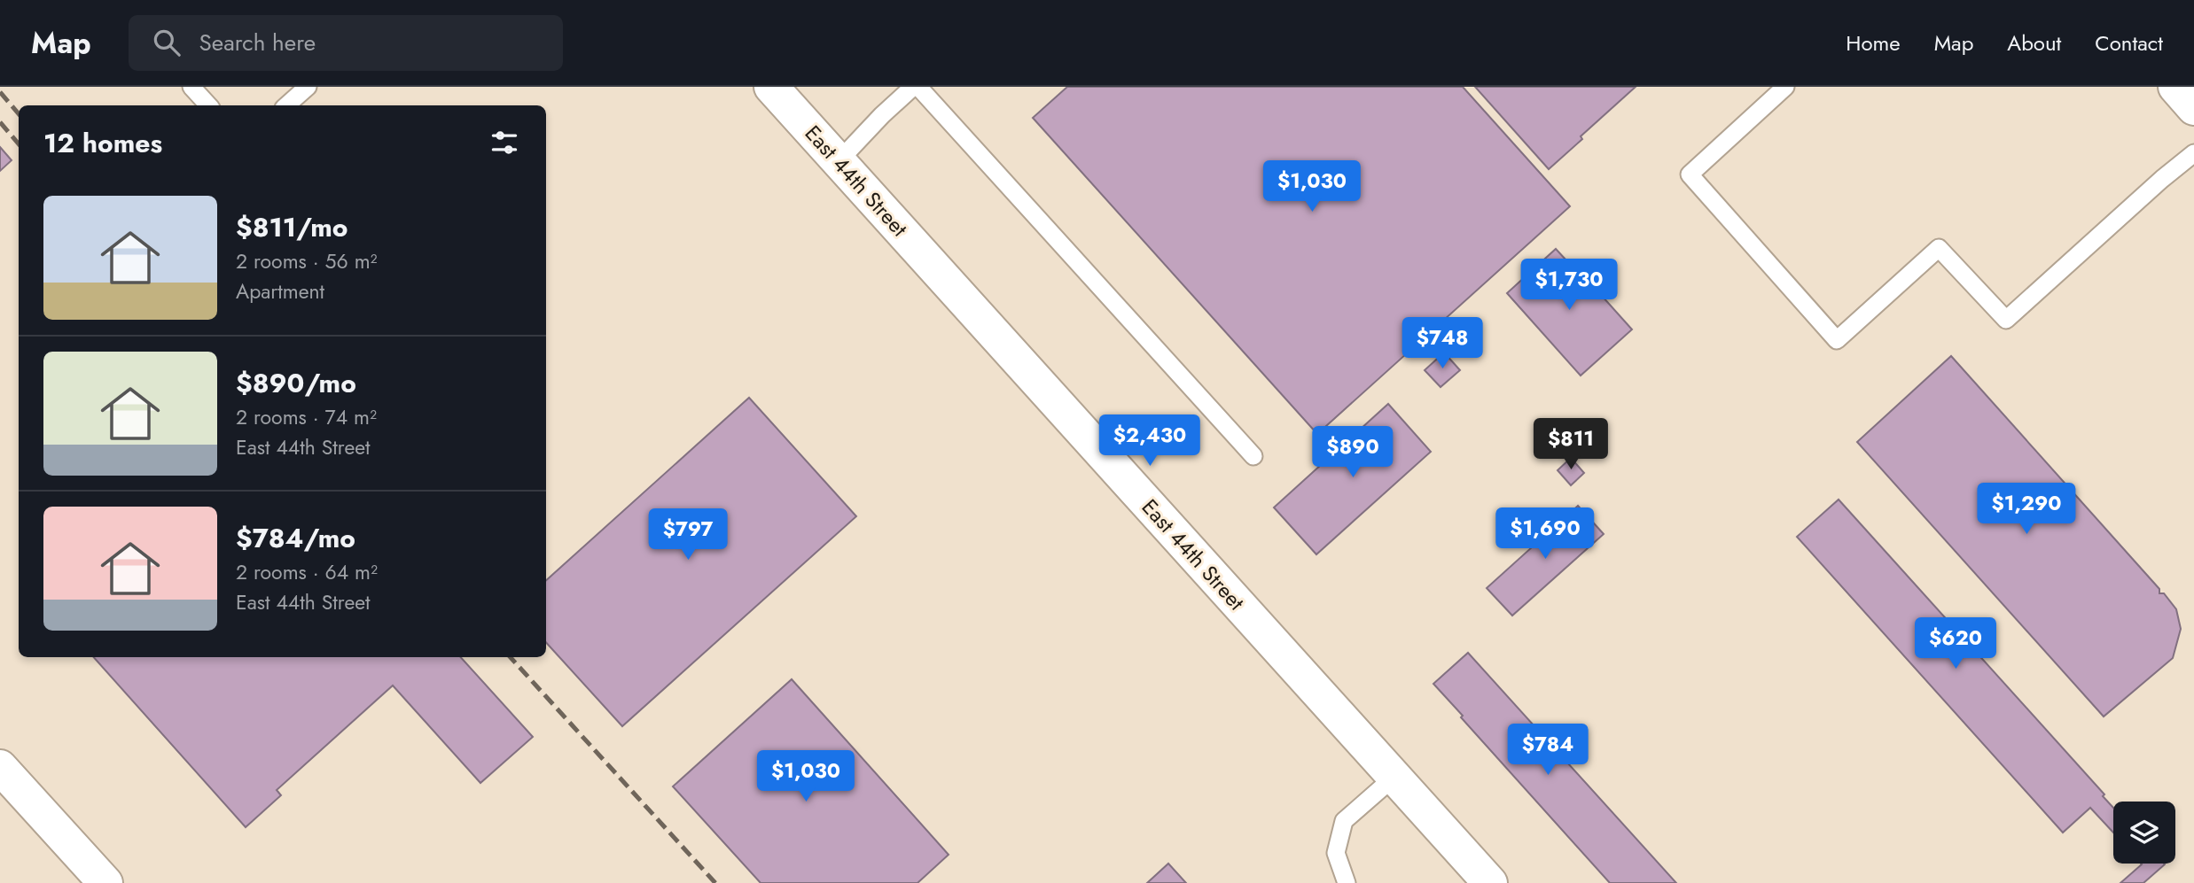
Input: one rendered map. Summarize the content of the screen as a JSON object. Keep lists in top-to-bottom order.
{
  "streets": {
    "street": ["East 44th Street"]
  },
  "page": {
    "header": "Map",
    "search": "Search here",
    "nav": [
      "Home",
      "Map",
      "About",
      "Contact"
    ],
    "heading": "12 homes",
    "price": [
      "$1,030",
      "$1,730",
      "$748",
      "$2,430",
      "$811",
      "$890",
      "$1,290",
      "$1,690",
      "$797",
      "$620",
      "$784",
      "$1,030"
    ],
    "list": [
      {
        "name": "$811/mo",
        "note": "2 rooms · 56 m² · Apartment"
      },
      {
        "name": "$890/mo",
        "note": "2 rooms · 74 m² · East 44th Street"
      },
      {
        "name": "$784/mo",
        "note": "2 rooms · 64 m² · East 44th Street"
      }
    ]
  }
}
